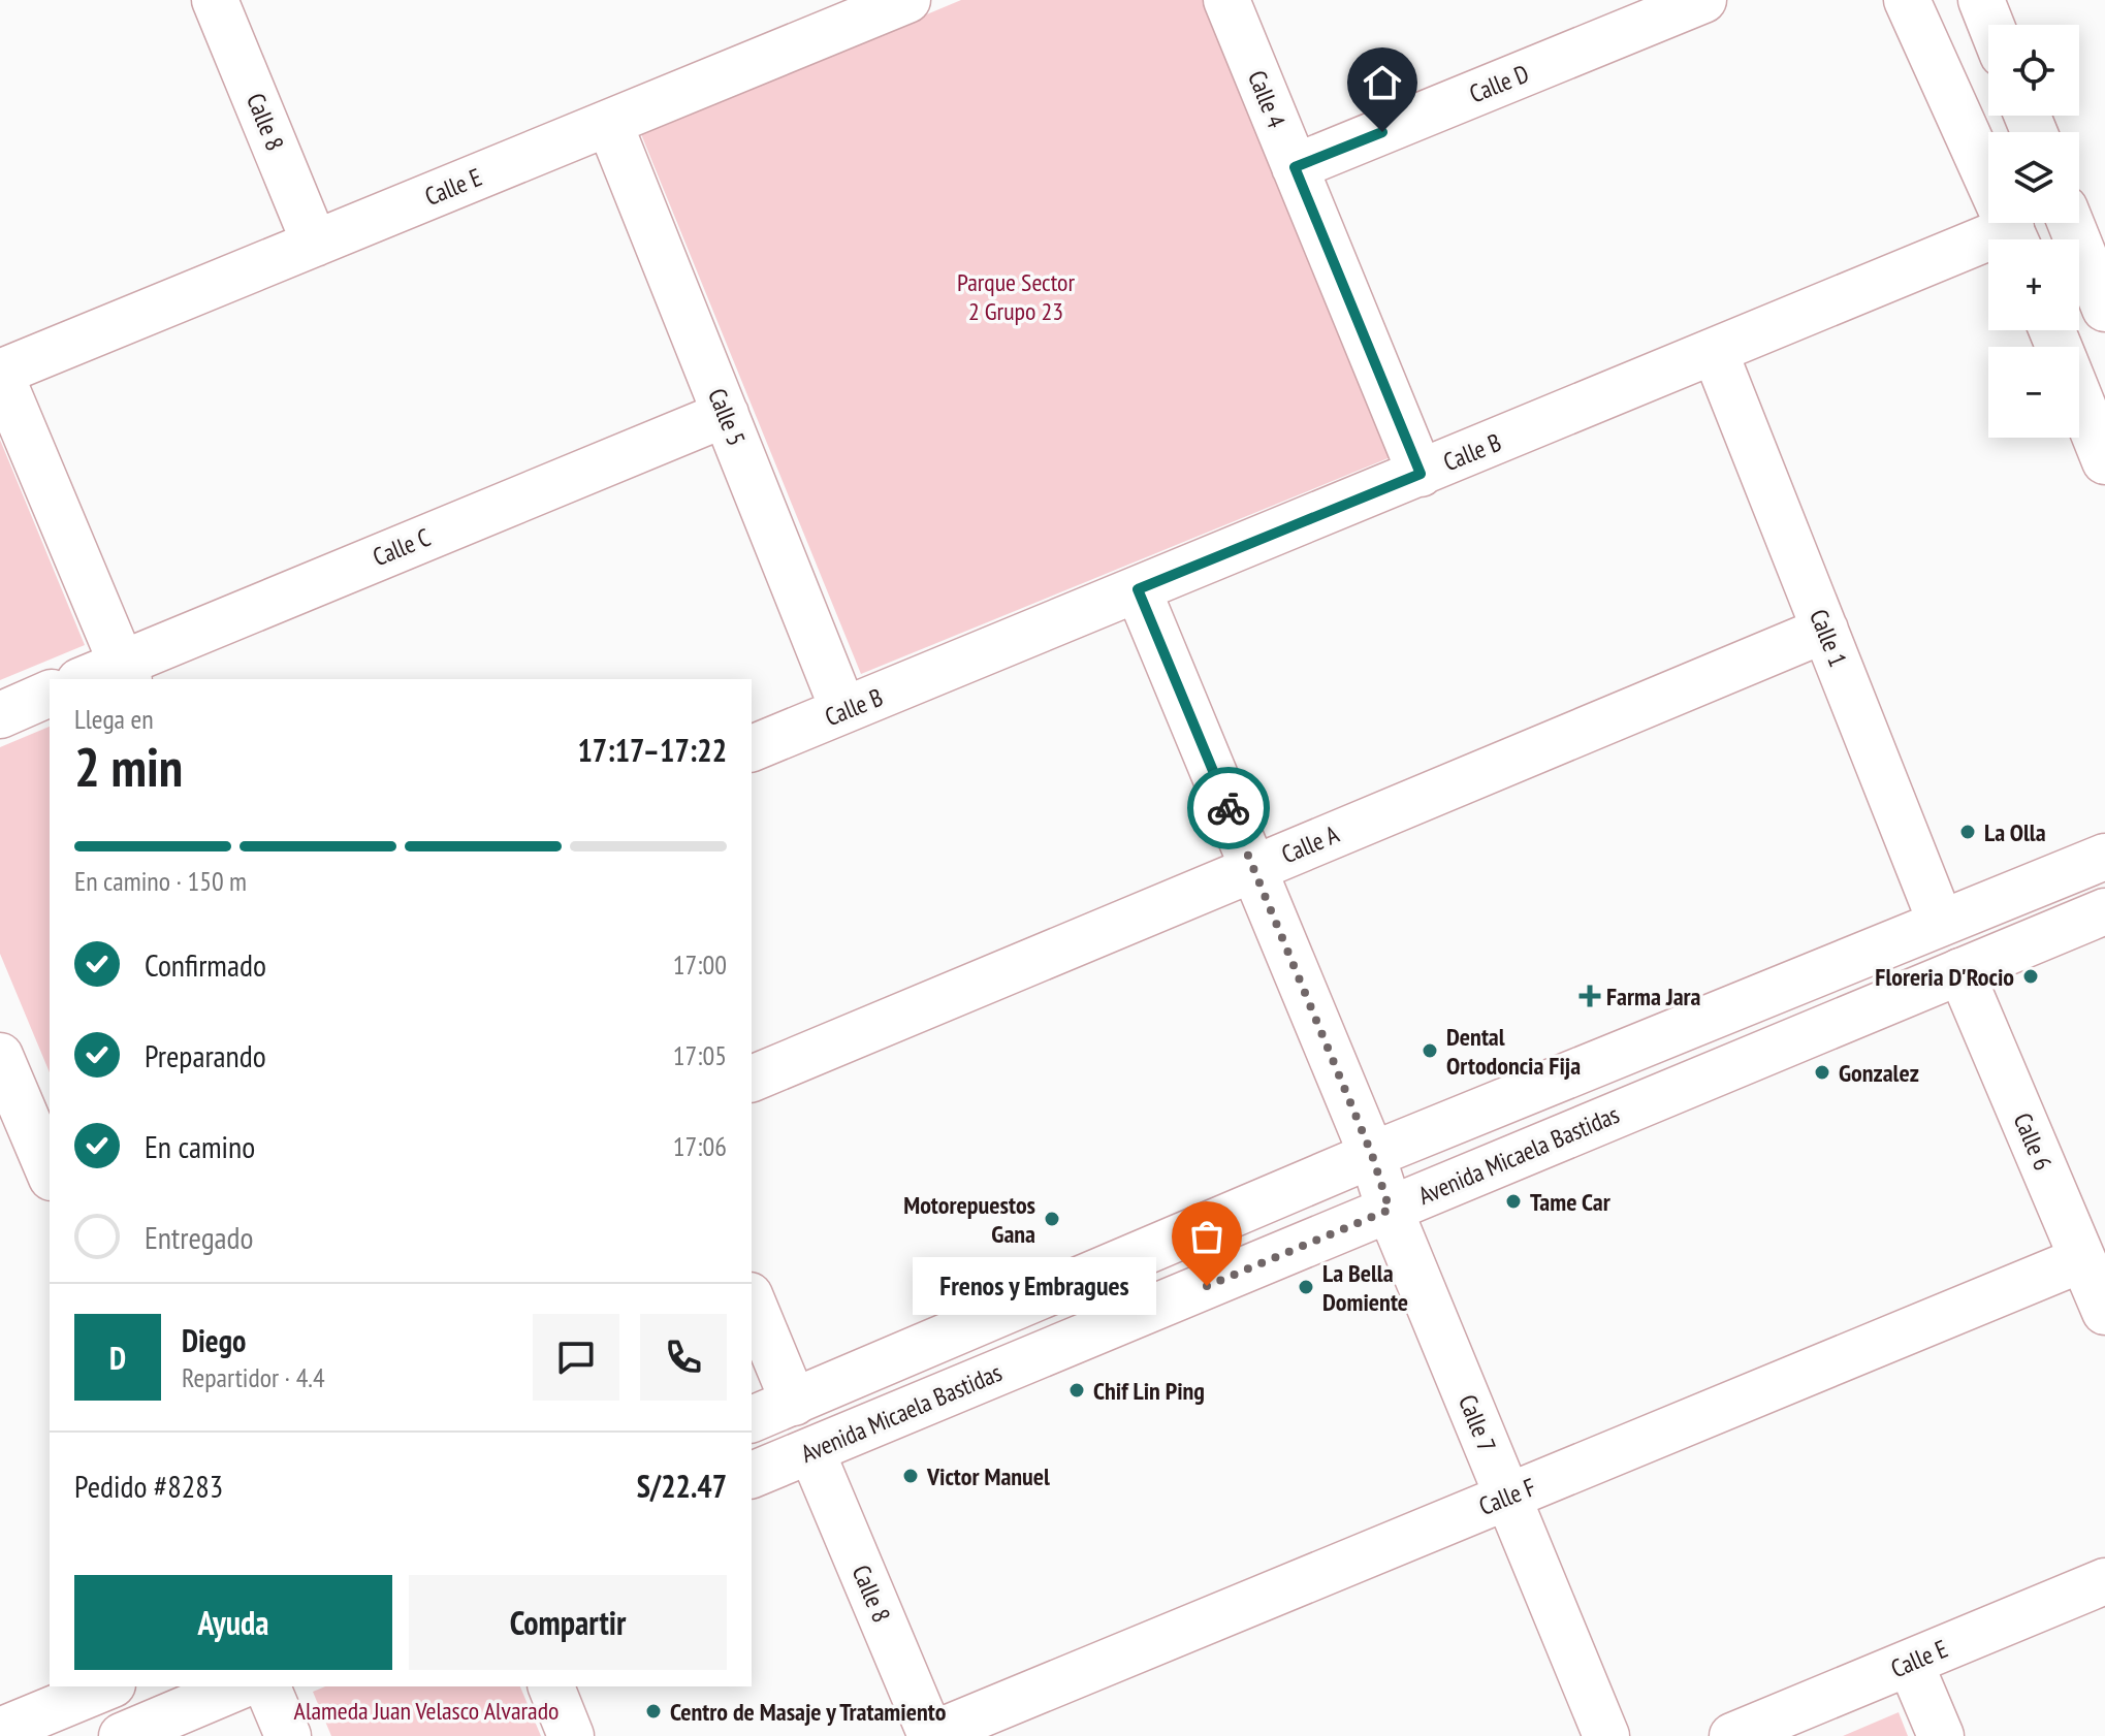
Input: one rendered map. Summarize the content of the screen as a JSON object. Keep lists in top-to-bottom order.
{
  "streets": {
    "street": [
      "Calle D",
      "Calle 4",
      "Calle 8",
      "Calle E",
      "Calle 5",
      "Calle B",
      "Calle C",
      "Calle 1",
      "Calle A",
      "Calle 6",
      "Avenida Micaela Bastidas",
      "Calle 7",
      "Calle F"
    ]
  },
  "crossings": [
    ["Calle D", "Calle 4"],
    ["Calle 4", "Calle B"],
    ["Calle 8", "Calle E"],
    ["Calle 8", "Avenida Micaela Bastidas"],
    ["Calle 8", "Calle F"],
    ["Calle E", "Calle 5"],
    ["Calle 5", "Calle B"],
    ["Calle 5", "Calle C"],
    ["Calle B", "Calle 1"],
    ["Calle B", "Calle 7"],
    ["Calle 1", "Calle A"],
    ["Calle 1", "Avenida Micaela Bastidas"],
    ["Calle A", "Calle 7"],
    ["Calle 6", "Avenida Micaela Bastidas"],
    ["Calle 6", "Calle F"],
    ["Avenida Micaela Bastidas", "Calle 7"],
    ["Calle 7", "Calle F"]
  ],
  "parks": ["Parque Sector 2 Grupo 23", "Alameda Juan Velasco Alvarado"],
  "places": {
    "other": [
      "La Olla",
      "Floreria D'Rocio",
      "Dental Ortodoncia Fija",
      "Gonzalez",
      "Tame Car",
      "Motorepuestos Gana",
      "Frenos y Embragues",
      "La Bella Domiente",
      "Chif Lin Ping",
      "Victor Manuel",
      "Centro de Masaje y Tratamiento"
    ],
    "health": ["Farma Jara"]
  },
  "page": {
    "map_buttons": ["+", "−"],
    "heading": ["2 min", "Llega en", "17:17–17:22"],
    "panel": [
      "Diego",
      "Repartidor · 4.4",
      "Pedido #8283",
      "S/22.47"
    ],
    "bar": "En camino · 150 m",
    "list": [
      ["Confirmado", "17:00"],
      ["Preparando", "17:05"],
      ["En camino", "17:06"],
      "Entregado"
    ],
    "bubble": "Frenos y Embragues",
    "round": "D",
    "buttons": ["Ayuda", "Compartir"]
  }
}
